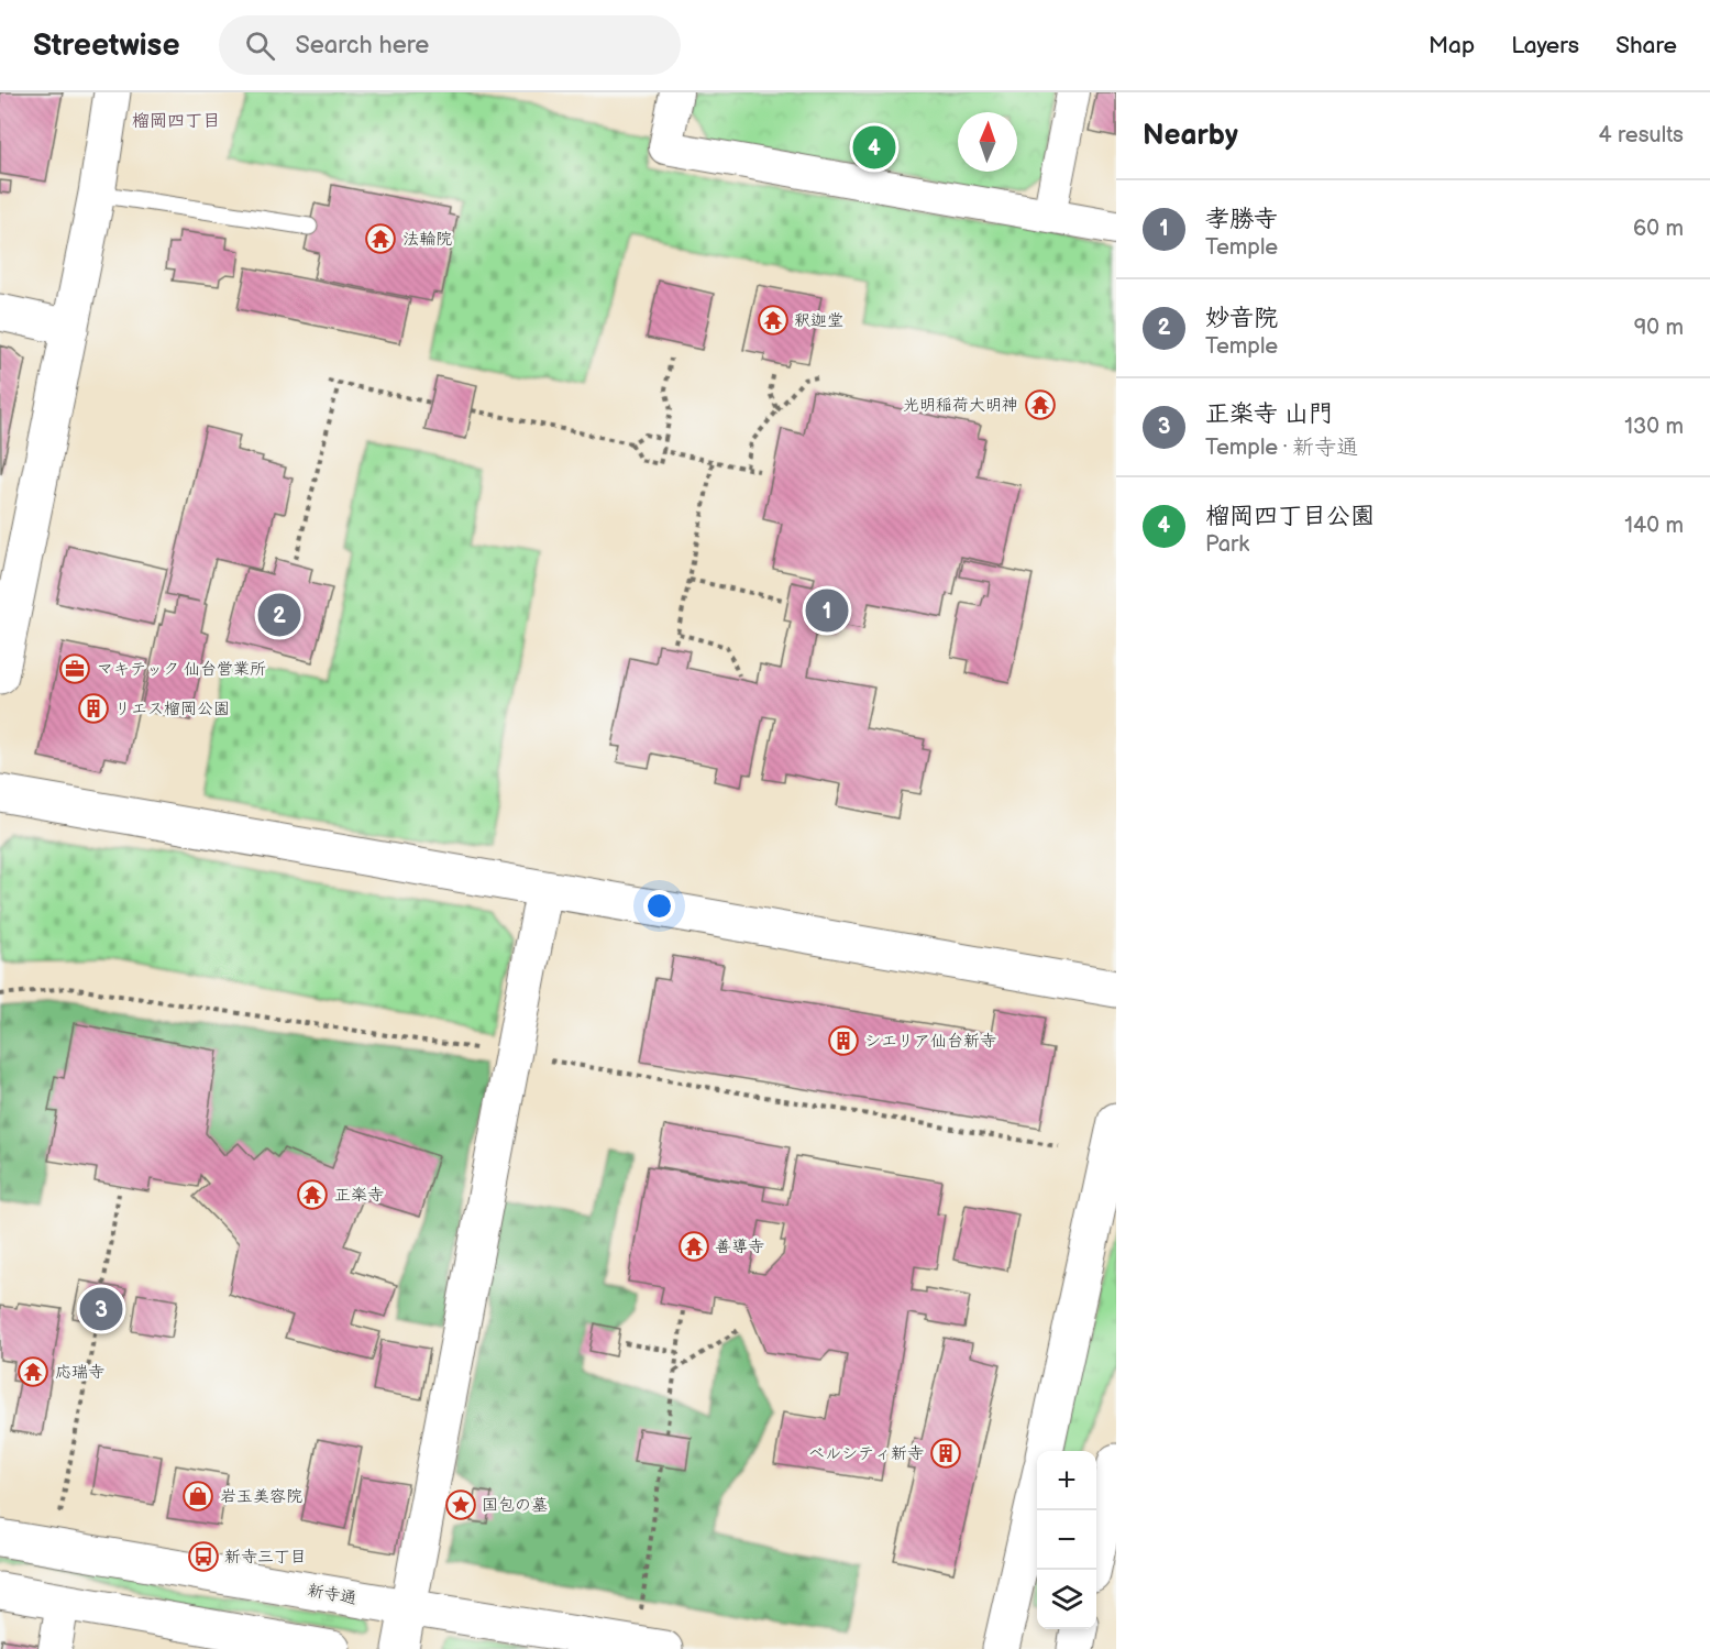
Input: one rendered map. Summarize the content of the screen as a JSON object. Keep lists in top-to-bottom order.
{
  "streets": {
    "street": ["新寺通"]
  },
  "districts": ["榴岡四丁目"],
  "places": {
    "temple": [
      "法輪院",
      "釈迦堂",
      "光明稲荷大明神",
      "正楽寺",
      "善導寺",
      "応瑞寺"
    ],
    "office": ["マキテック 仙台営業所"],
    "building": ["リエス榴岡公園", "シエリア仙台新寺", "ベルシティ新寺"],
    "shop": ["岩玉美容院"],
    "place": ["国包の墓"],
    "bus stop": ["新寺三丁目"]
  },
  "north": "top",
  "page": {
    "header": "Streetwise",
    "search": "Search here",
    "nav": ["Map", "Layers", "Share"],
    "heading": ["Nearby", "4 results"],
    "pins": [
      "4",
      "1",
      "2",
      "3"
    ],
    "list": [
      {
        "mark": "1",
        "name": "孝勝寺",
        "note": "Temple",
        "value": "60 m"
      },
      {
        "mark": "2",
        "name": "妙音院",
        "note": "Temple",
        "value": "90 m"
      },
      {
        "mark": "3",
        "name": "正楽寺 山門",
        "note": "Temple · 新寺通",
        "value": "130 m"
      },
      {
        "mark": "4",
        "name": "榴岡四丁目公園",
        "note": "Park",
        "value": "140 m"
      }
    ],
    "map_buttons": ["+", "−"]
  }
}
